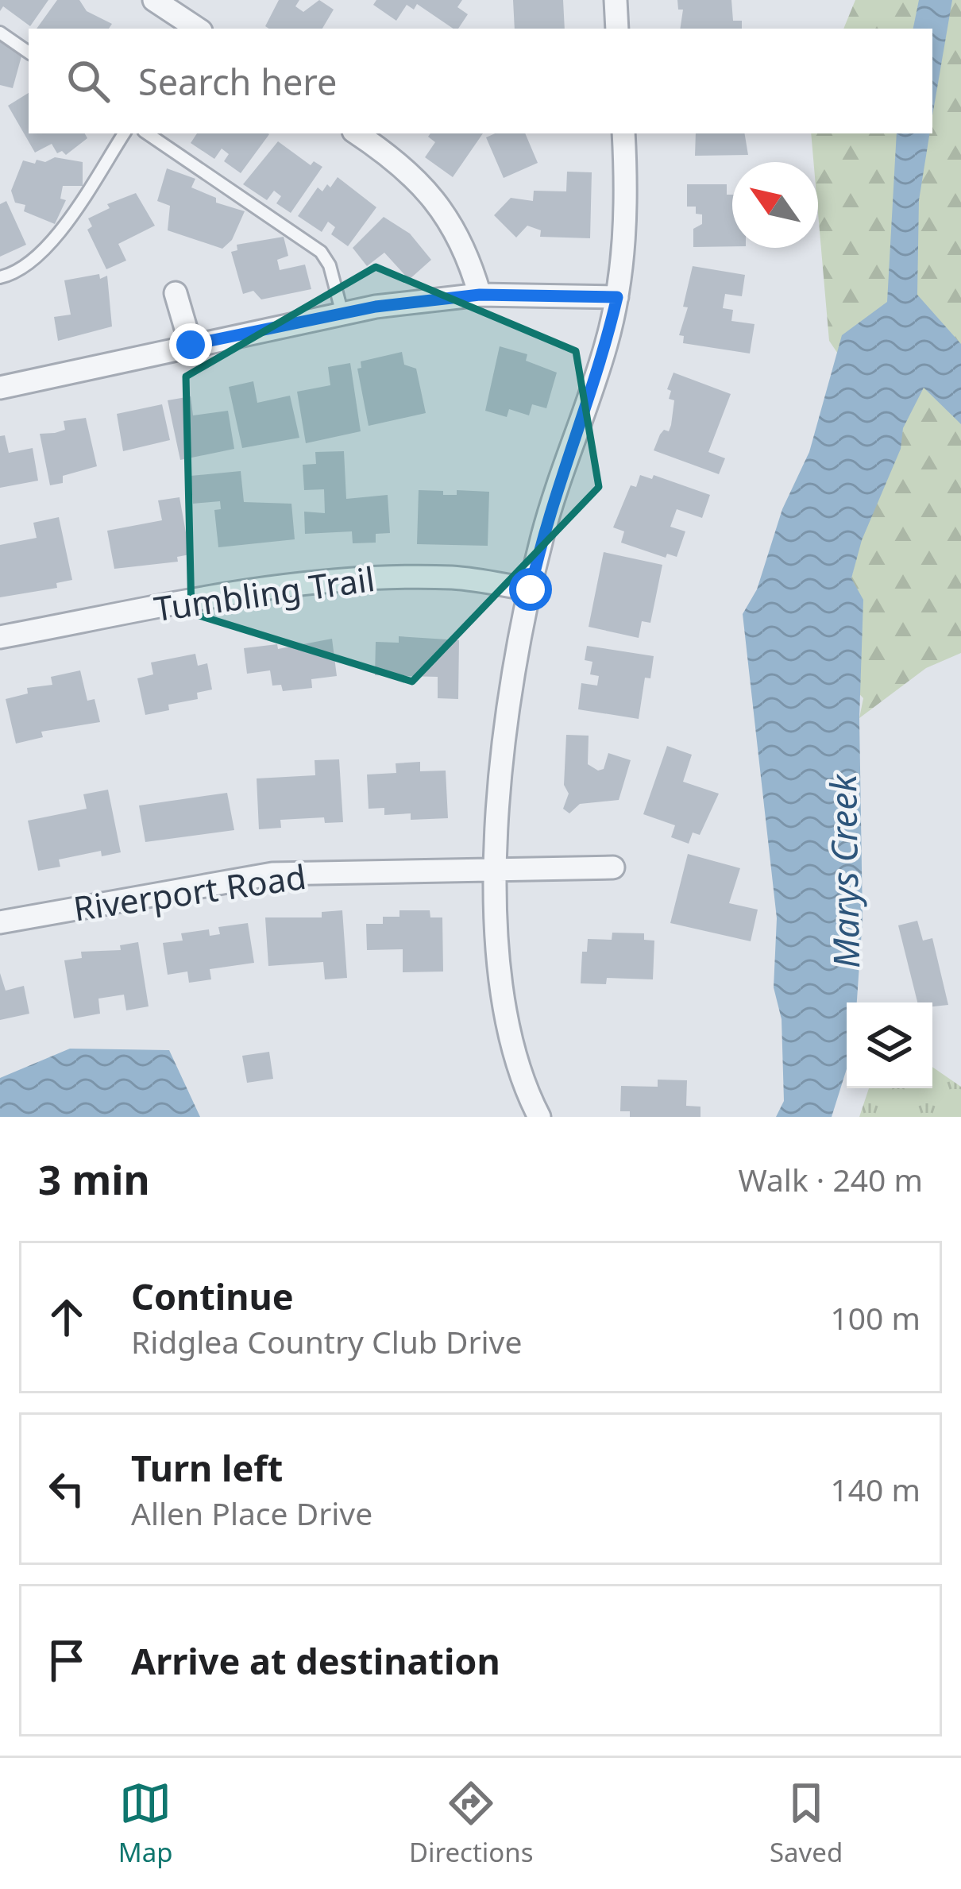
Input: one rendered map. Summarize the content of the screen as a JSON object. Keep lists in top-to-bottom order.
{
  "streets": {
    "street": ["Tumbling Trail", "Riverport Road"]
  },
  "water": ["Marys Creek"],
  "north": "top left",
  "page": {
    "search": "Search here",
    "heading": ["3 min", "Walk · 240 m"],
    "list": [
      ["Continue", "Ridglea Country Club Drive", "100 m"],
      ["Turn left", "Allen Place Drive", "140 m"],
      "Arrive at destination"
    ],
    "nav": ["Map", "Directions", "Saved"]
  }
}
